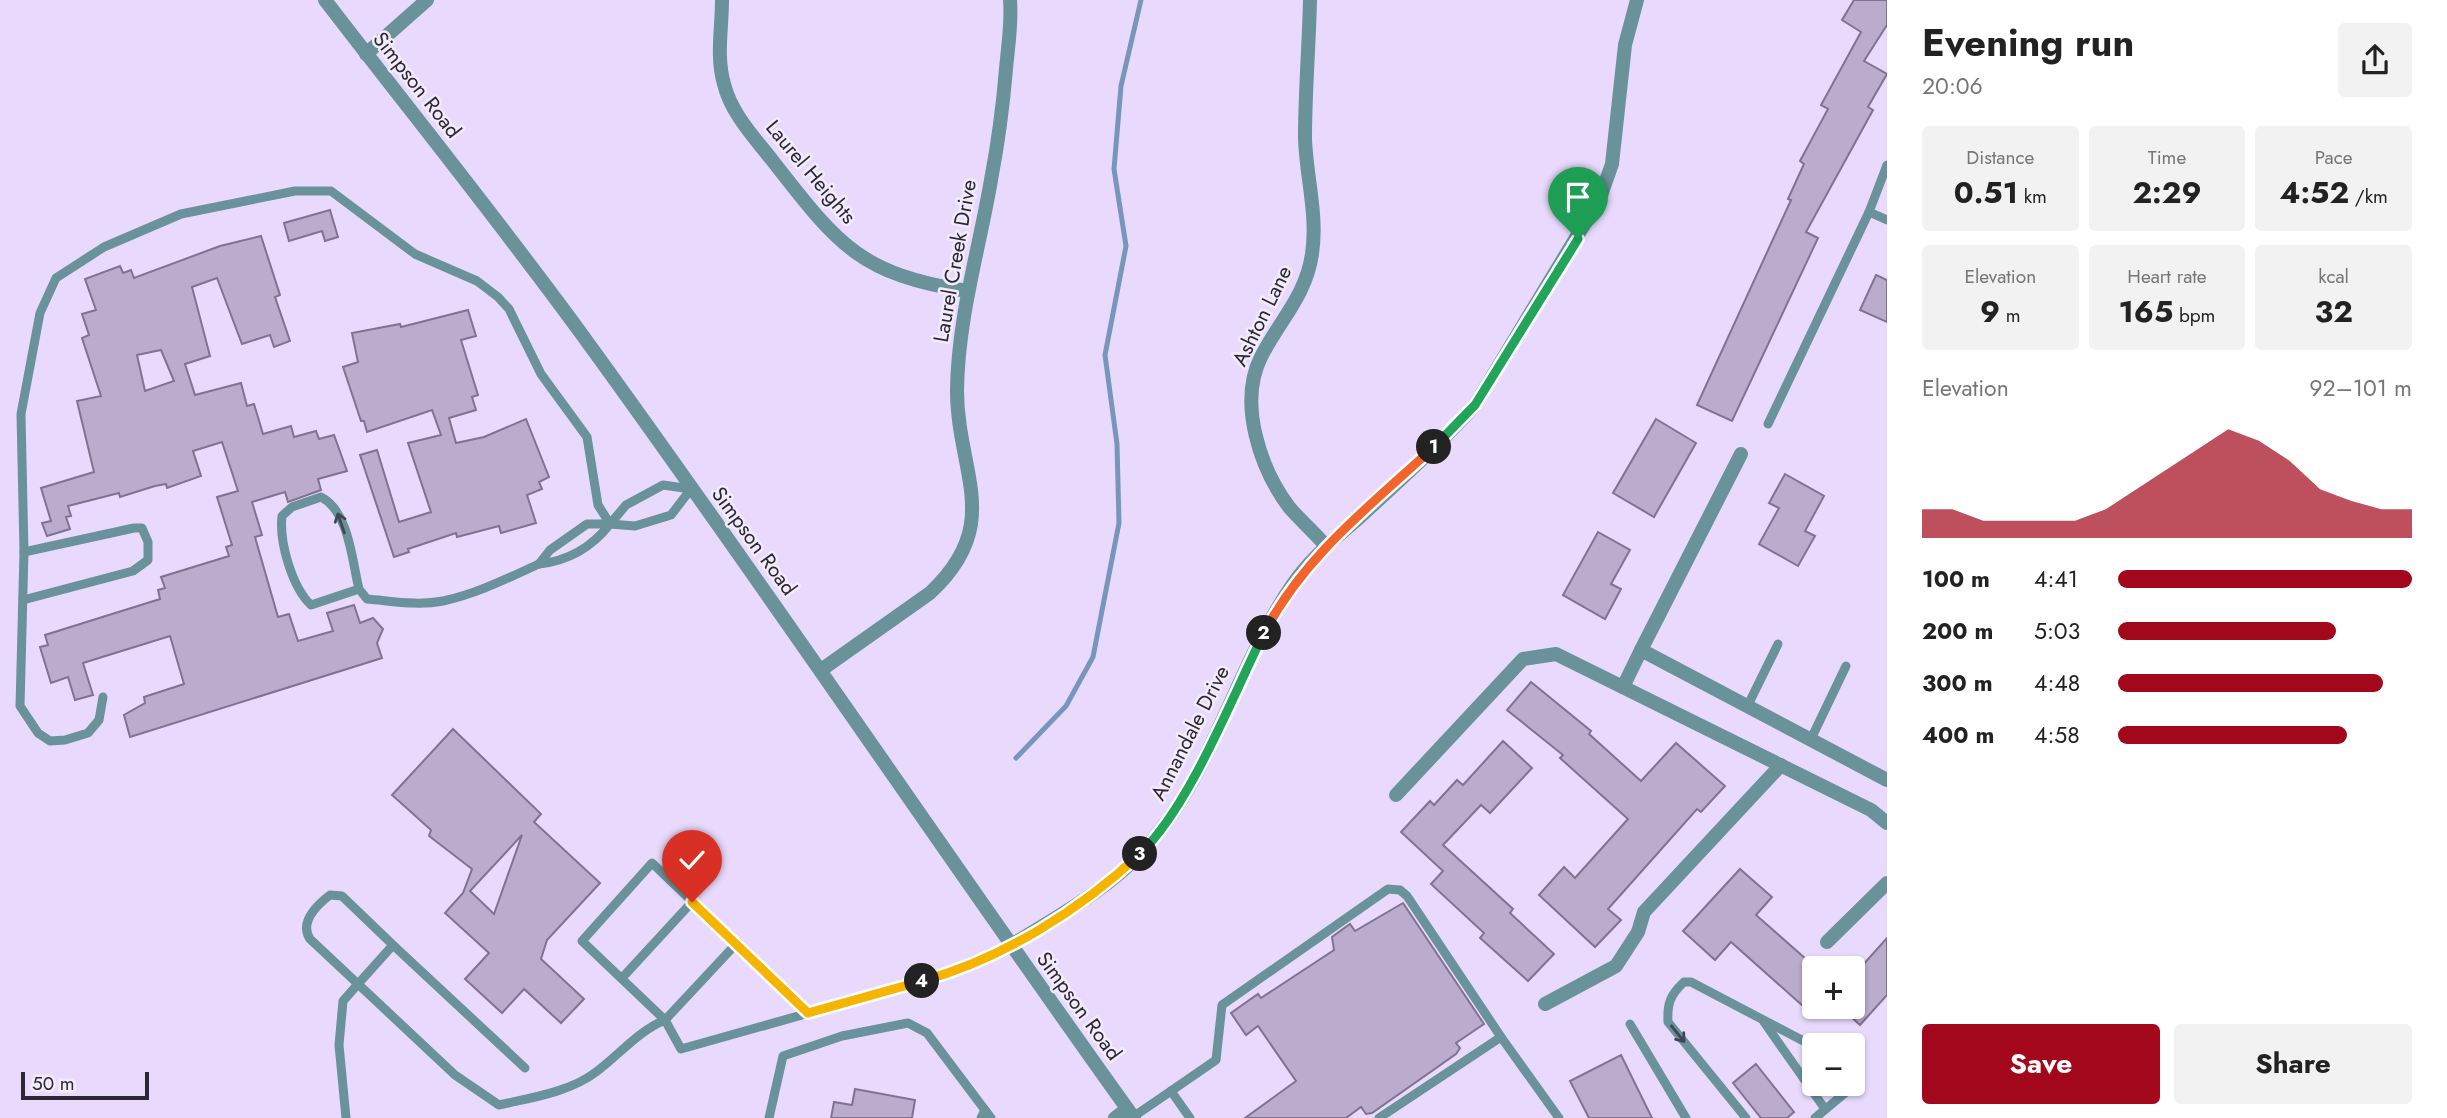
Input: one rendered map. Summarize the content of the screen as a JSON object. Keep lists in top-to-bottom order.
{
  "streets": {
    "street": [
      "Simpson Road",
      "Laurel Heights",
      "Laurel Creek Drive",
      "Ashton Lane",
      "Annandale Drive"
    ]
  },
  "crossings": [
    ["Simpson Road", "Laurel Creek Drive"],
    ["Simpson Road", "Annandale Drive"],
    ["Laurel Heights", "Laurel Creek Drive"],
    ["Ashton Lane", "Annandale Drive"]
  ],
  "scale_bar": "50 m",
  "page": {
    "heading": ["Evening run", "20:06"],
    "stats": [
      ["Distance", "0.51 km"],
      ["Time", "2:29"],
      ["Pace", "4:52 /km"],
      ["Elevation", "9 m"],
      ["Heart rate", "165 bpm"],
      ["kcal", "32"]
    ],
    "chart": ["Elevation", "92–101 m"],
    "pins": [
      "1",
      "2",
      "3",
      "4"
    ],
    "list": [
      {
        "name": "100 m",
        "note": "4:41"
      },
      {
        "name": "200 m",
        "note": "5:03"
      },
      {
        "name": "300 m",
        "note": "4:48"
      },
      {
        "name": "400 m",
        "note": "4:58"
      }
    ],
    "map_buttons": ["+", "−"],
    "buttons": ["Save", "Share"],
    "scale": "50 m"
  }
}
